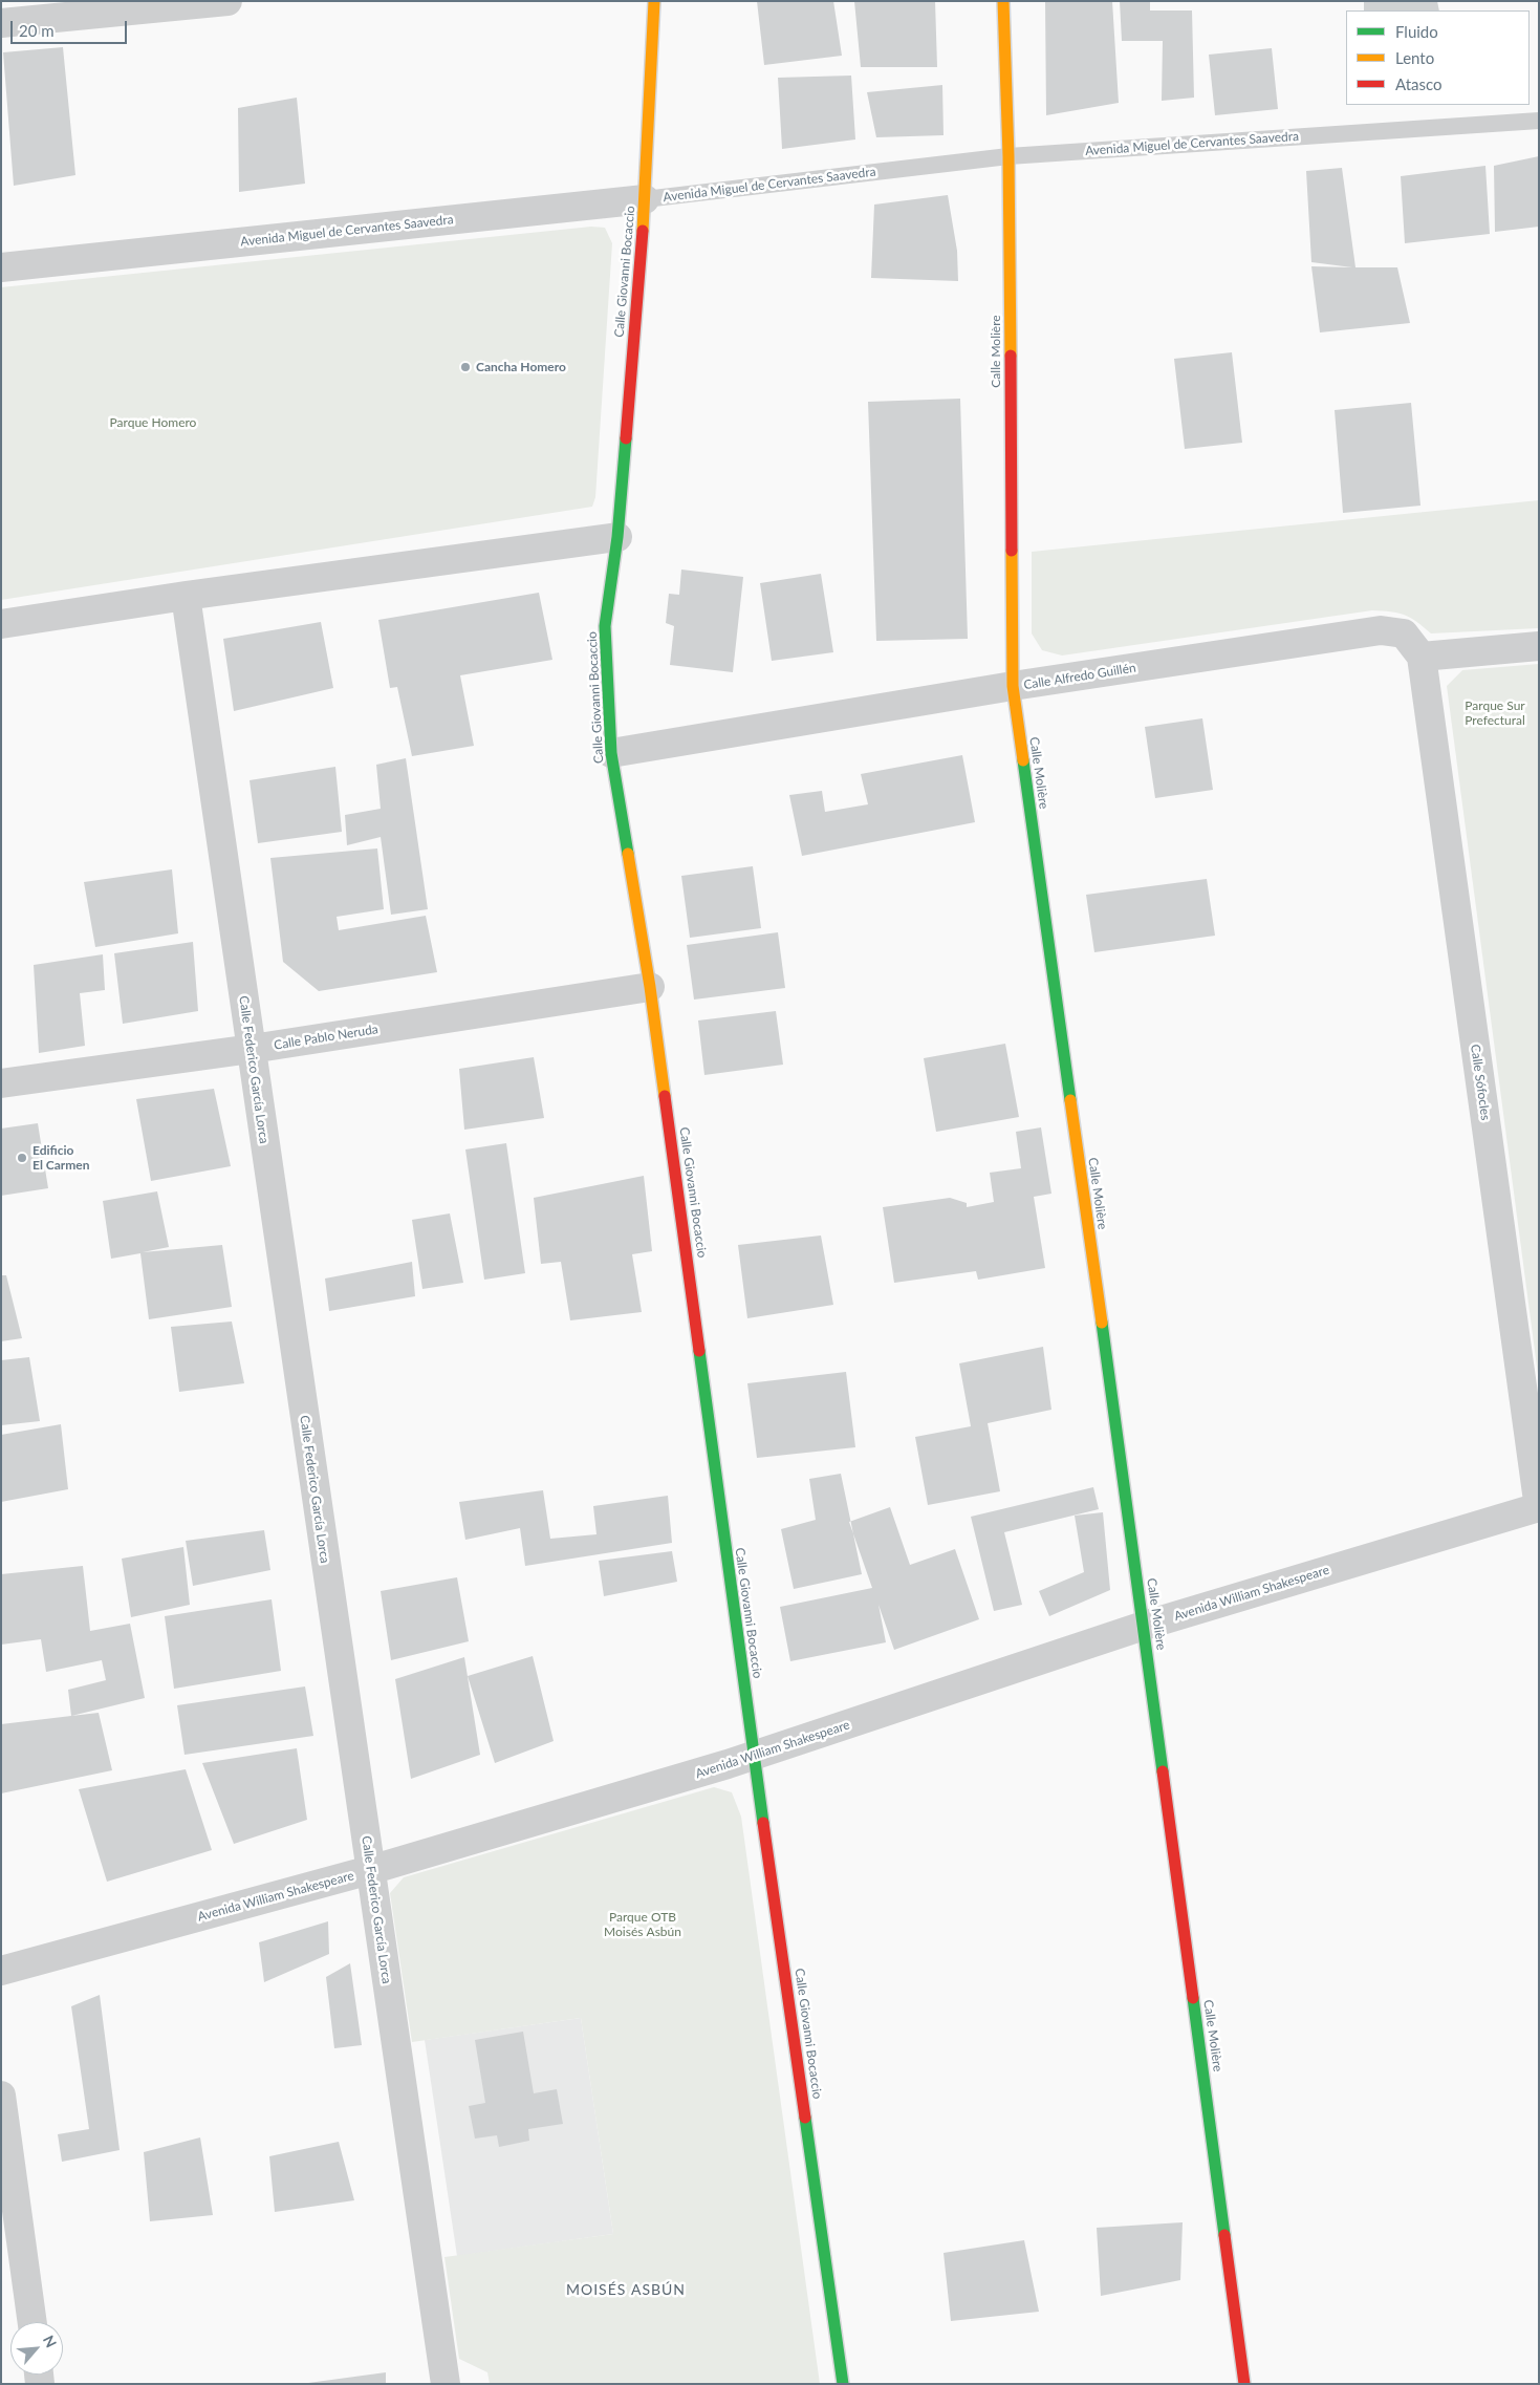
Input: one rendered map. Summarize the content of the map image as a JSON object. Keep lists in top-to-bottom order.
{
  "streets": {
    "street": [
      "Avenida Miguel de Cervantes Saavedra",
      "Calle Giovanni Bocaccio",
      "Calle Molière",
      "Calle Alfredo Guillén",
      "Calle Pablo Neruda",
      "Calle Federico García Lorca",
      "Calle Sófocles",
      "Avenida William Shakespeare"
    ]
  },
  "crossings": [
    ["Avenida Miguel de Cervantes Saavedra", "Calle Giovanni Bocaccio"],
    ["Avenida Miguel de Cervantes Saavedra", "Calle Molière"],
    ["Calle Giovanni Bocaccio", "Calle Alfredo Guillén"],
    ["Calle Giovanni Bocaccio", "Calle Pablo Neruda"],
    ["Calle Giovanni Bocaccio", "Avenida William Shakespeare"],
    ["Calle Molière", "Calle Alfredo Guillén"],
    ["Calle Molière", "Avenida William Shakespeare"],
    ["Calle Alfredo Guillén", "Calle Sófocles"],
    ["Calle Pablo Neruda", "Calle Federico García Lorca"],
    ["Calle Federico García Lorca", "Avenida William Shakespeare"],
    ["Calle Sófocles", "Avenida William Shakespeare"]
  ],
  "districts": ["MOISÉS ASBÚN"],
  "parks": ["Parque Homero", "Parque Sur Prefectural", "Parque OTB Moisés Asbún"],
  "places": ["Cancha Homero", "Edificio El Carmen"],
  "legend": ["Fluido", "Lento", "Atasco"],
  "scale_bar": "20 m",
  "north": "top right"
}
